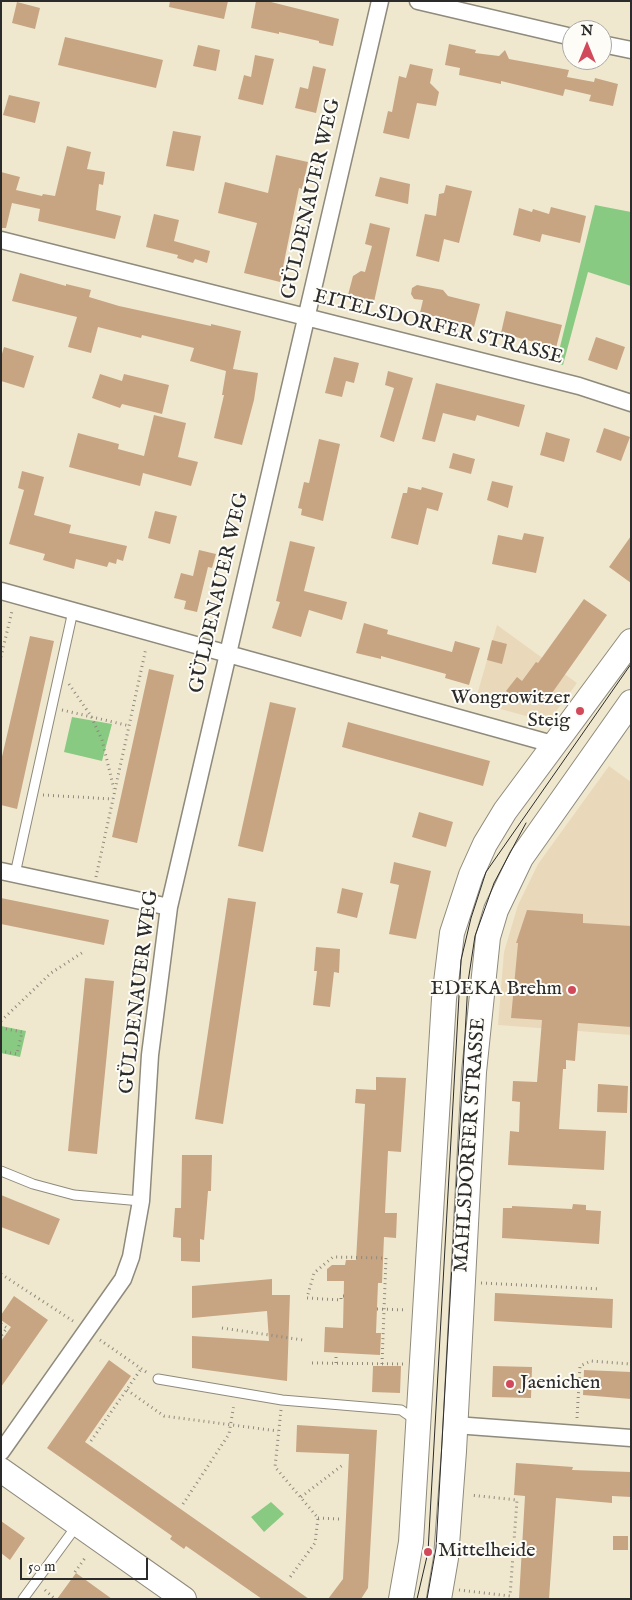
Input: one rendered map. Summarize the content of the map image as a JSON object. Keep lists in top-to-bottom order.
{
  "streets": {
    "main road": ["MAHLSDORFER STRASSE"],
    "street": ["GÜLDENAUER WEG", "EITELSDORFER STRASSE"]
  },
  "crossings": [
    ["GÜLDENAUER WEG", "EITELSDORFER STRASSE"]
  ],
  "places": [
    "Wongrowitzer Steig",
    "EDEKA Brehm",
    "Jaenichen",
    "Mittelheide"
  ],
  "scale_bar": "50 m",
  "north": "top"
}
